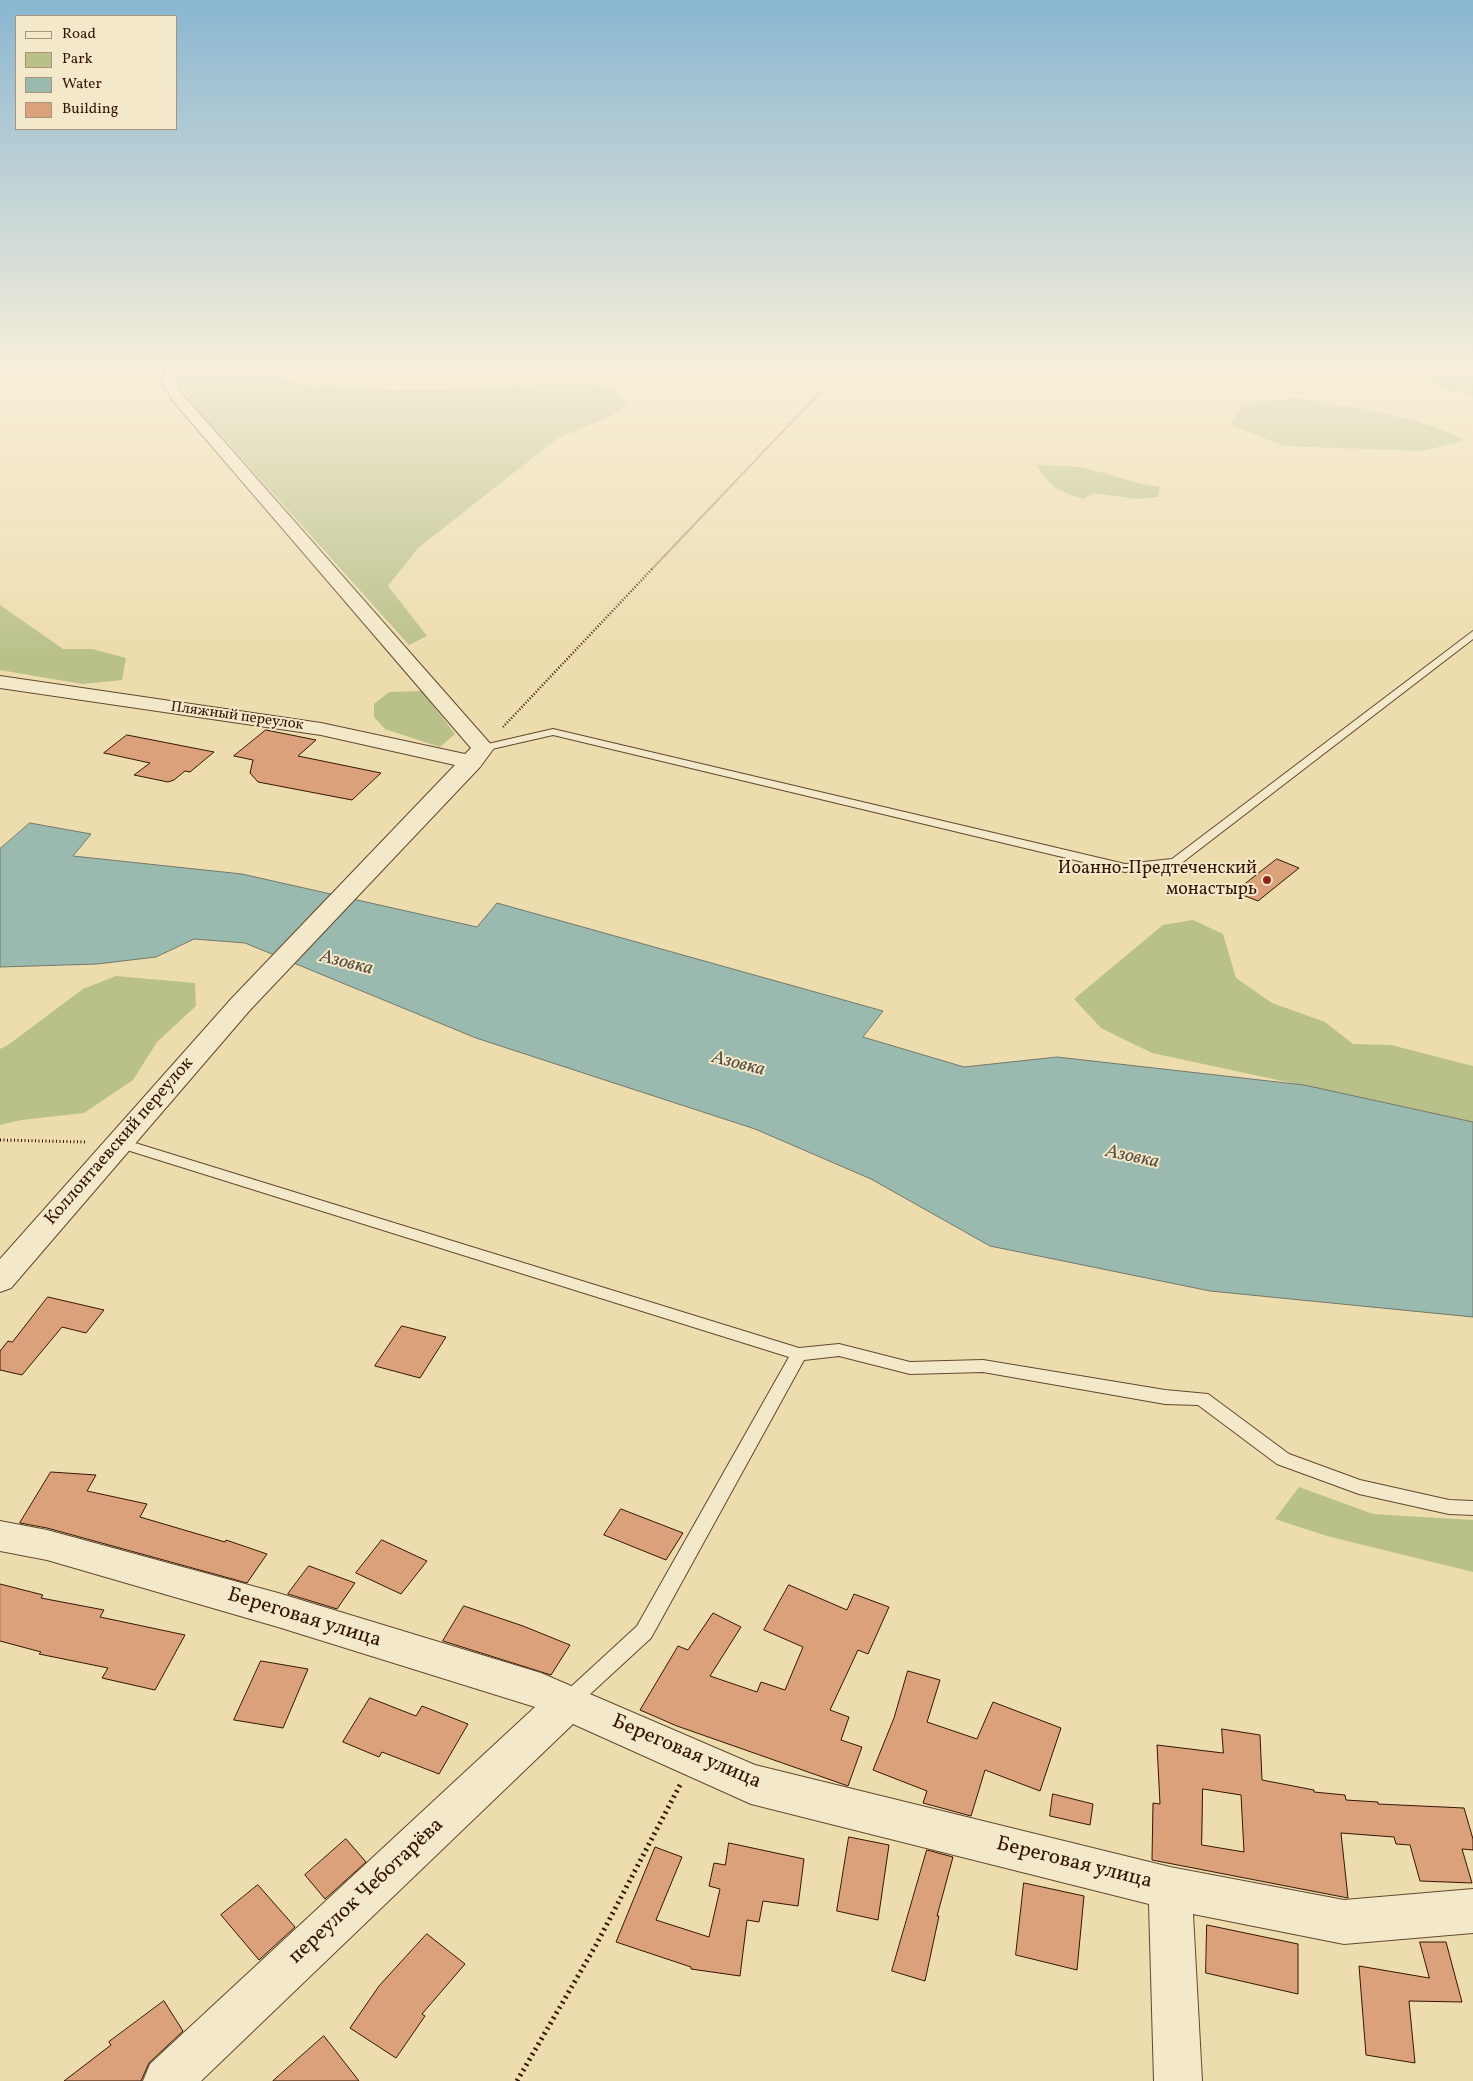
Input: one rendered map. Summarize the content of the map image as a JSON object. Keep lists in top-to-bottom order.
{
  "streets": {
    "street": [
      "Пляжный переулок",
      "Коллонтаевский переулок",
      "Береговая улица",
      "переулок Чеботарёва"
    ]
  },
  "crossings": [
    ["Пляжный переулок", "Коллонтаевский переулок"],
    ["Береговая улица", "переулок Чеботарёва"]
  ],
  "water": ["Азовка"],
  "places": ["Иоанно-Предтеченский монастырь"],
  "legend": [
    "Road",
    "Park",
    "Water",
    "Building"
  ]
}
